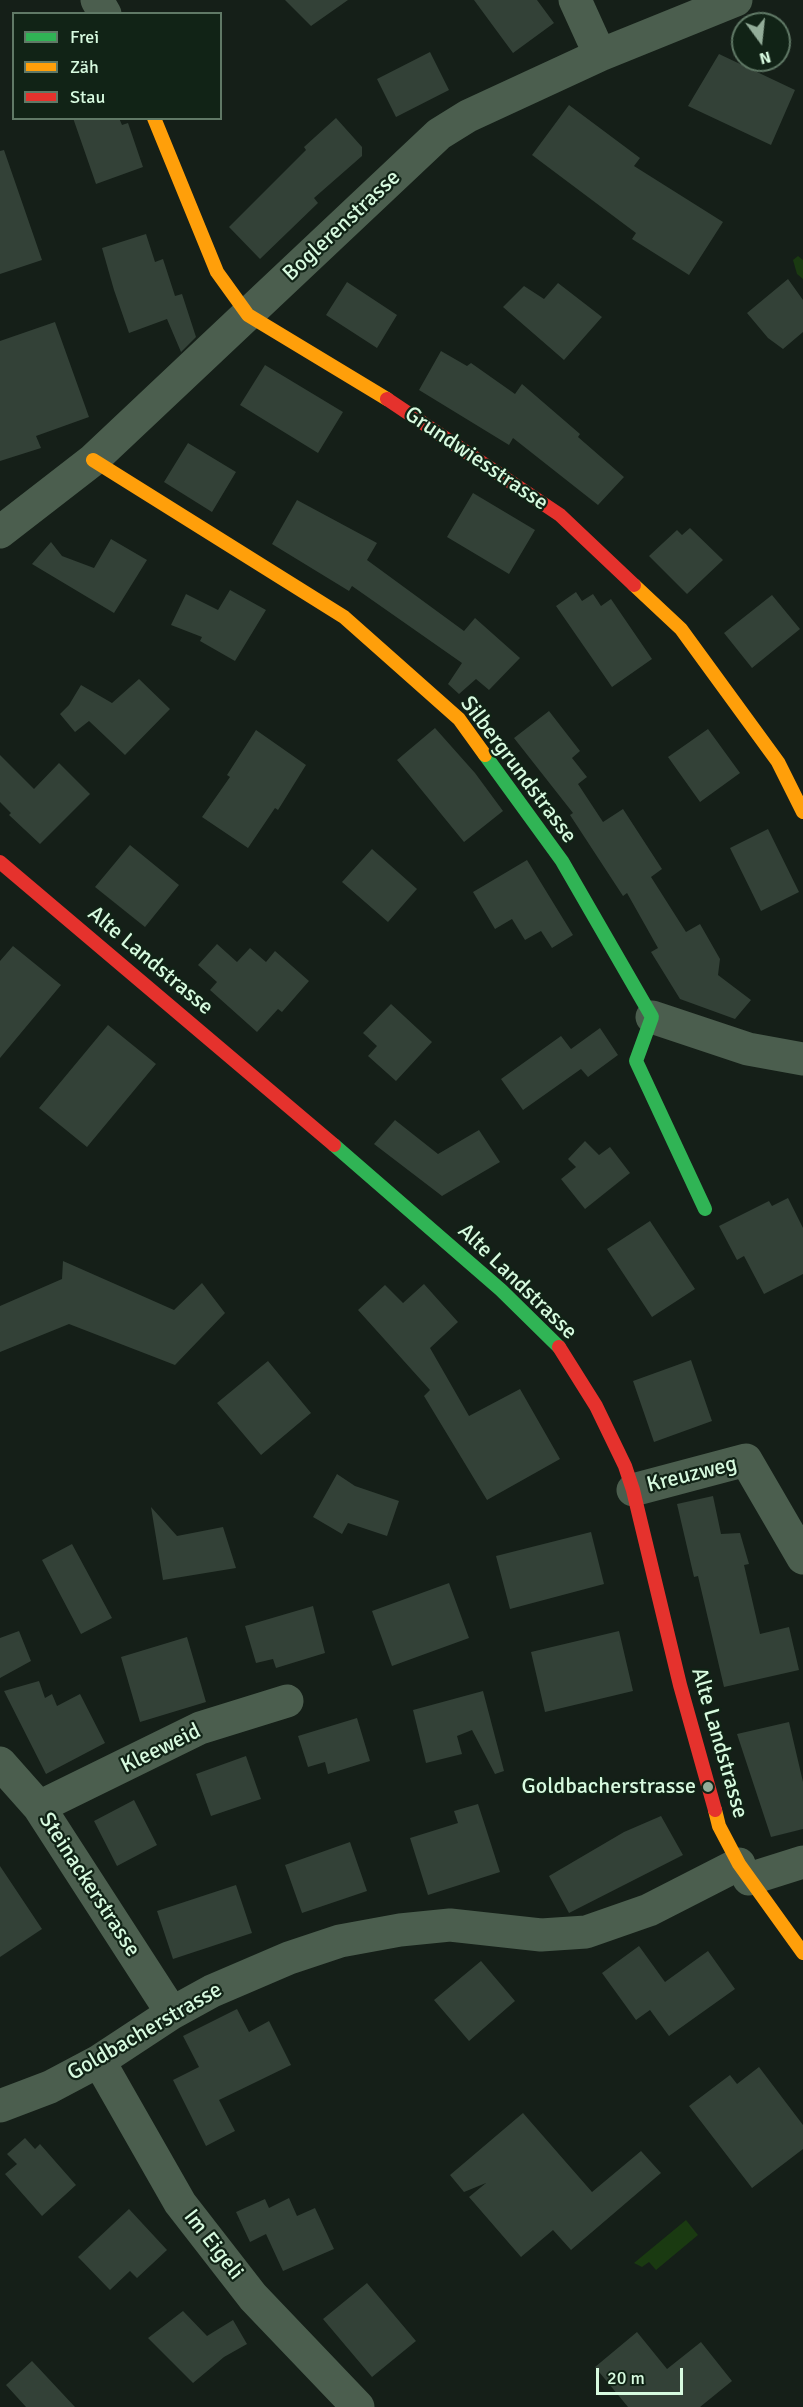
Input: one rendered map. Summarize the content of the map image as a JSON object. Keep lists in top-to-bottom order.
{
  "streets": {
    "street": [
      "Boglerenstrasse",
      "Grundwiesstrasse",
      "Silbergrundstrasse",
      "Alte Landstrasse",
      "Kreuzweg",
      "Kleeweid",
      "Steinackerstrasse",
      "Goldbacherstrasse",
      "Im Eigeli"
    ]
  },
  "crossings": [
    ["Boglerenstrasse", "Grundwiesstrasse"],
    ["Boglerenstrasse", "Silbergrundstrasse"],
    ["Alte Landstrasse", "Kreuzweg"],
    ["Alte Landstrasse", "Goldbacherstrasse"],
    ["Kleeweid", "Steinackerstrasse"],
    ["Steinackerstrasse", "Goldbacherstrasse"],
    ["Goldbacherstrasse", "Im Eigeli"]
  ],
  "places": ["Goldbacherstrasse"],
  "legend": ["Frei", "Zäh", "Stau"],
  "scale_bar": "20 m",
  "north": "bottom"
}
